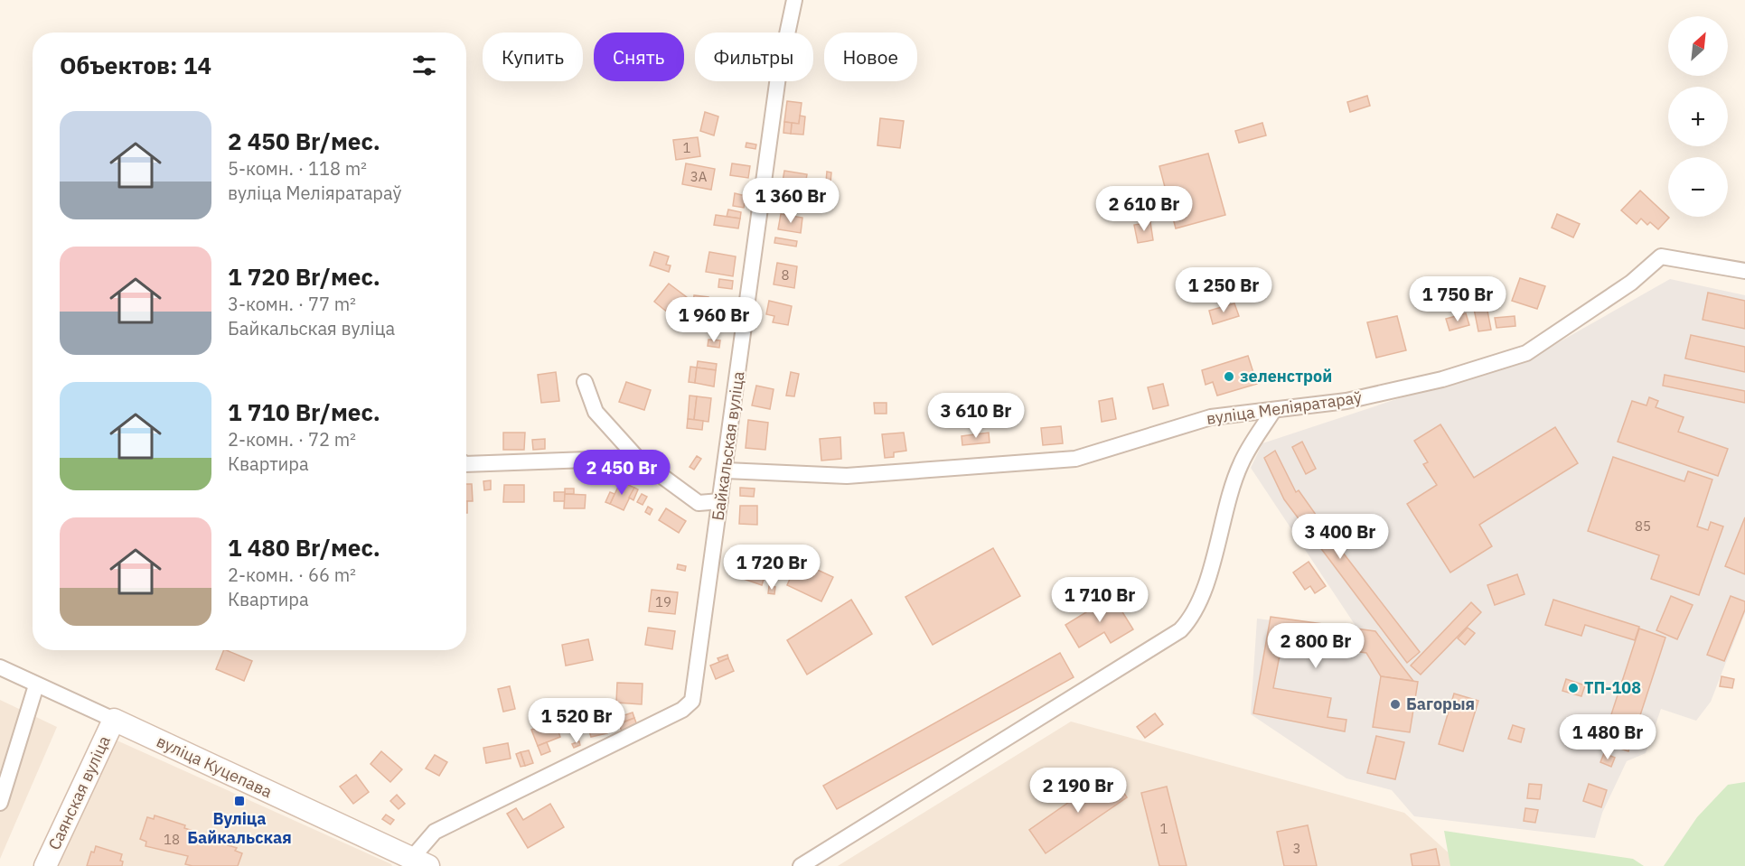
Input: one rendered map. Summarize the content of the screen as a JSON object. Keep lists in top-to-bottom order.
{
  "streets": {
    "main road": ["вуліца Куцепава", "Саянская вуліца"],
    "street": ["вуліца Меліяратараў", "Байкальская вуліца"]
  },
  "crossings": [
    ["вуліца Меліяратараў", "Байкальская вуліца"],
    ["Байкальская вуліца", "вуліца Куцепава"],
    ["вуліца Куцепава", "Саянская вуліца"]
  ],
  "places": {
    "other": ["зеленстрой", "ТП-108", "Багорыя"],
    "transit": ["Вуліца Байкальская"]
  },
  "house_numbers": [
    "1",
    "3А",
    "8",
    "85",
    "19",
    "1",
    "18",
    "3"
  ],
  "north": "top right",
  "page": {
    "map_buttons": ["+", "−"],
    "chip": [
      "Купить",
      "Снять",
      "Фильтры",
      "Новое"
    ],
    "heading": "Объектов: 14",
    "list": [
      {
        "name": "2 450 Br/мес.",
        "note": "5-комн. · 118 m² · вуліца Меліяратараў"
      },
      {
        "name": "1 720 Br/мес.",
        "note": "3-комн. · 77 m² · Байкальская вуліца"
      },
      {
        "name": "1 710 Br/мес.",
        "note": "2-комн. · 72 m² · Квартира"
      },
      {
        "name": "1 480 Br/мес.",
        "note": "2-комн. · 66 m² · Квартира"
      }
    ],
    "price": [
      "1 360 Br",
      "2 610 Br",
      "1 250 Br",
      "1 750 Br",
      "1 960 Br",
      "3 610 Br",
      "2 450 Br",
      "3 400 Br",
      "1 720 Br",
      "1 710 Br",
      "2 800 Br",
      "1 520 Br",
      "1 480 Br",
      "2 190 Br"
    ]
  }
}
